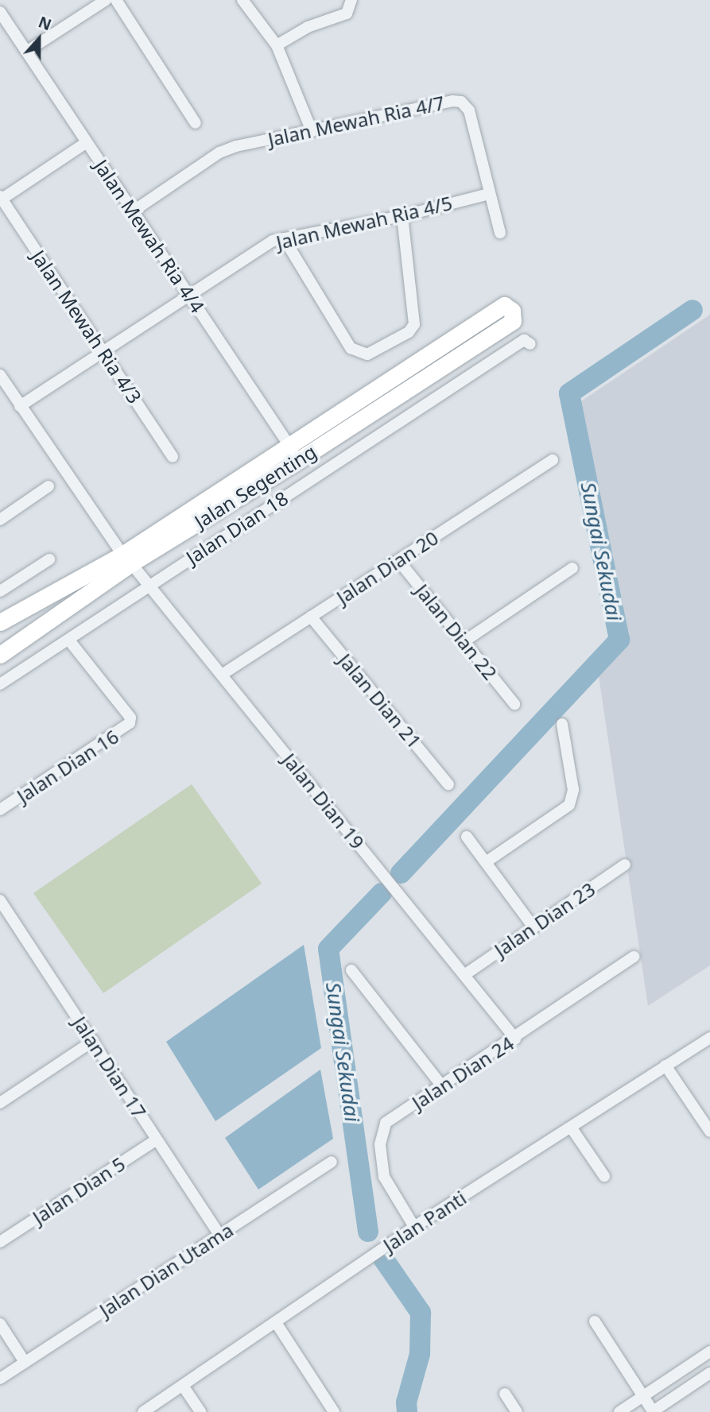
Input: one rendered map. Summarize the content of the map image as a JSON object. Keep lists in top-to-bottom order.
{
  "streets": {
    "street": [
      "Jalan Mewah Ria 4/7",
      "Jalan Mewah Ria 4/5",
      "Jalan Mewah Ria 4/4",
      "Jalan Mewah Ria 4/3",
      "Jalan Segenting",
      "Jalan Dian 18",
      "Jalan Dian 20",
      "Jalan Dian 22",
      "Jalan Dian 21",
      "Jalan Dian 16",
      "Jalan Dian 19",
      "Jalan Dian 23",
      "Jalan Dian 17",
      "Jalan Dian 24",
      "Jalan Dian 5",
      "Jalan Panti",
      "Jalan Dian Utama"
    ]
  },
  "crossings": [
    ["Jalan Mewah Ria 4/7", "Jalan Mewah Ria 4/5"],
    ["Jalan Mewah Ria 4/7", "Jalan Mewah Ria 4/4"],
    ["Jalan Mewah Ria 4/5", "Jalan Mewah Ria 4/4"],
    ["Jalan Mewah Ria 4/5", "Jalan Mewah Ria 4/3"],
    ["Jalan Mewah Ria 4/5", "Jalan Dian 19"],
    ["Jalan Mewah Ria 4/4", "Jalan Segenting"],
    ["Jalan Segenting", "Jalan Dian 19"],
    ["Jalan Dian 18", "Jalan Dian 16"],
    ["Jalan Dian 18", "Jalan Dian 19"],
    ["Jalan Dian 20", "Jalan Dian 22"],
    ["Jalan Dian 20", "Jalan Dian 21"],
    ["Jalan Dian 20", "Jalan Dian 19"],
    ["Jalan Dian 19", "Jalan Dian 23"],
    ["Jalan Dian 19", "Jalan Dian 24"],
    ["Jalan Dian 17", "Jalan Dian 5"],
    ["Jalan Dian 17", "Jalan Dian Utama"],
    ["Jalan Dian 24", "Jalan Panti"]
  ],
  "water": ["Sungai Sekudai"],
  "north": "top"
}
